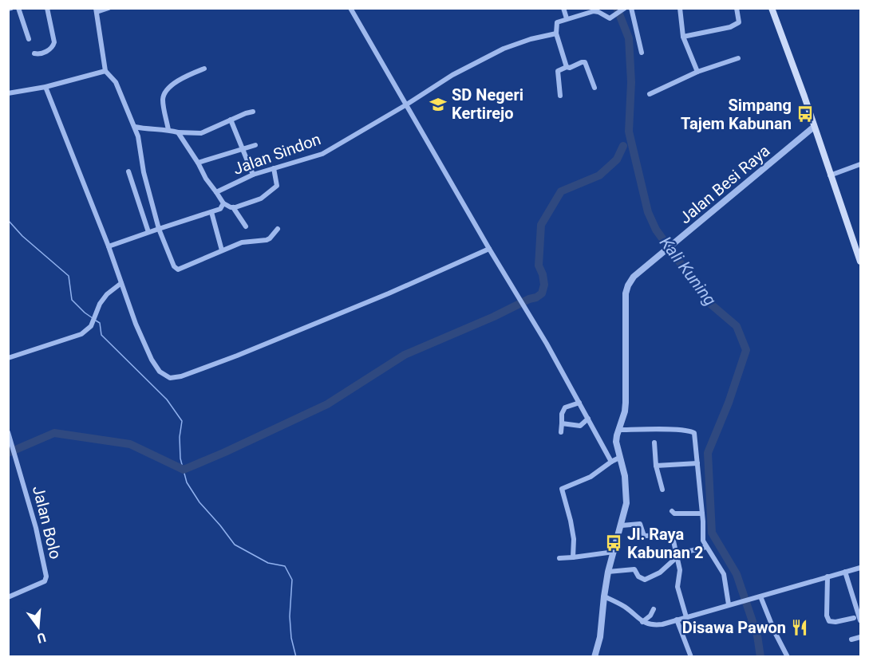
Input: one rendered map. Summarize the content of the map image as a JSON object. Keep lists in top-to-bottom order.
{
  "streets": {
    "street": ["Jalan Sindon", "Jalan Besi Raya", "Jalan Bolo"]
  },
  "water": ["Kali Kuning"],
  "places": {
    "school or university": ["SD Negeri Kertirejo"],
    "bus stop": ["Simpang Tajem Kabunan", "Jl. Raya Kabunan 2"],
    "restaurant": ["Disawa Pawon"]
  },
  "north": "bottom"
}
